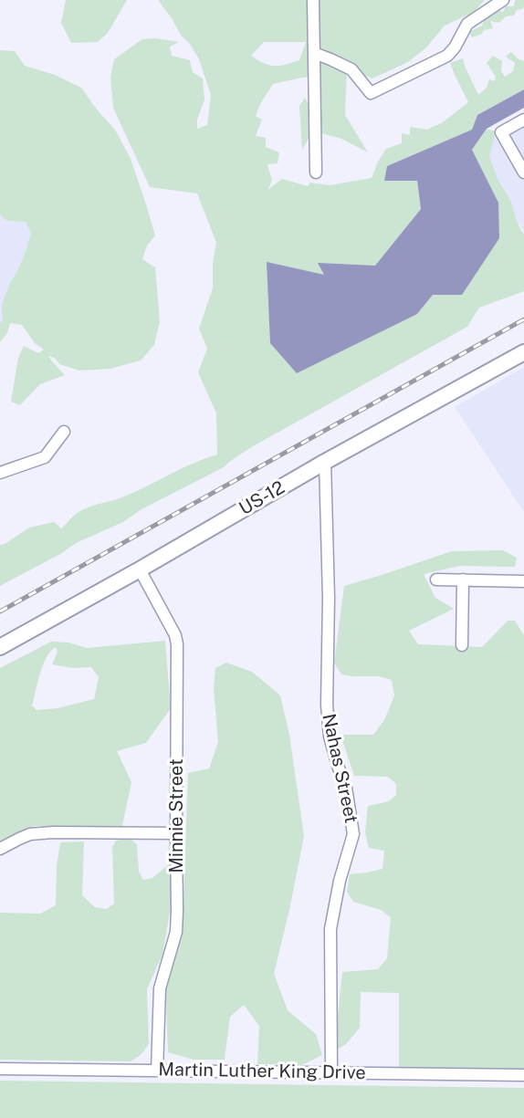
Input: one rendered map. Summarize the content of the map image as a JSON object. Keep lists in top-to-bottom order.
{
  "streets": {
    "main road": ["US-12"],
    "street": ["Nahas Street", "Minnie Street", "Martin Luther King Drive"]
  },
  "crossings": [
    ["US-12", "Nahas Street"],
    ["US-12", "Minnie Street"],
    ["Nahas Street", "Martin Luther King Drive"],
    ["Minnie Street", "Martin Luther King Drive"]
  ]
}
